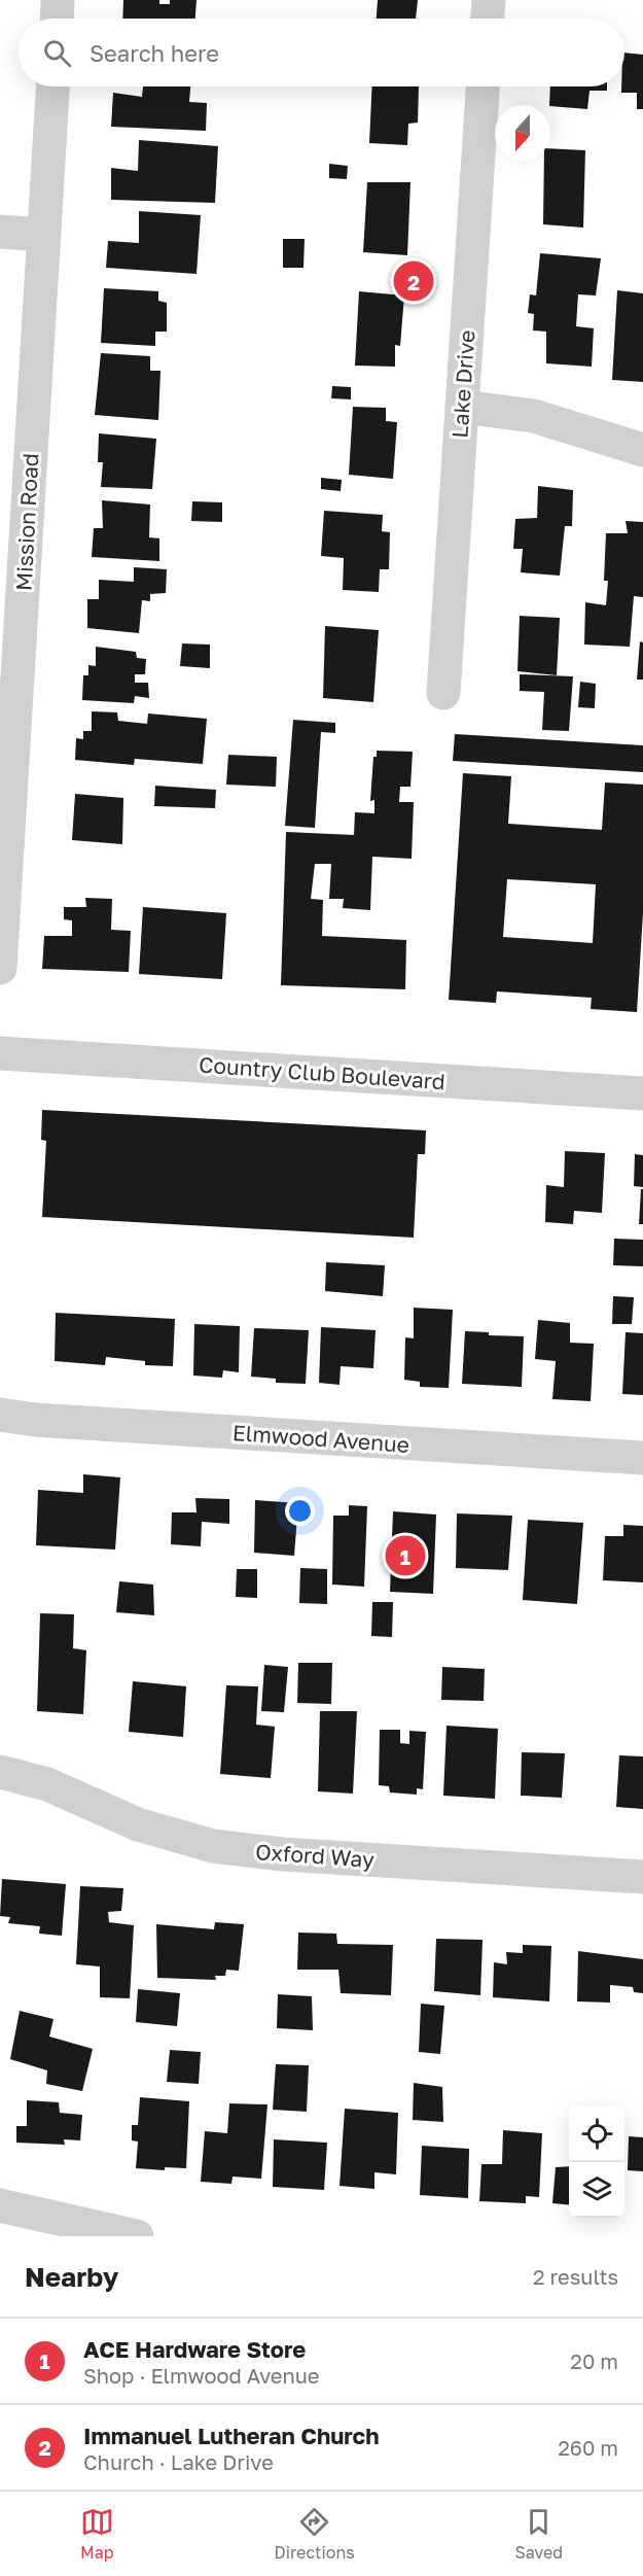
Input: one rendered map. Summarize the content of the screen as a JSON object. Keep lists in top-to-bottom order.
{
  "streets": {
    "street": [
      "Lake Drive",
      "Mission Road",
      "Country Club Boulevard",
      "Elmwood Avenue",
      "Oxford Way"
    ]
  },
  "north": "bottom",
  "page": {
    "search": "Search here",
    "pins": ["2", "1"],
    "heading": ["Nearby", "2 results"],
    "list": [
      {
        "mark": "1",
        "name": "ACE Hardware Store",
        "note": "Shop · Elmwood Avenue",
        "value": "20 m"
      },
      {
        "mark": "2",
        "name": "Immanuel Lutheran Church",
        "note": "Church · Lake Drive",
        "value": "260 m"
      }
    ],
    "nav": ["Map", "Directions", "Saved"]
  }
}
